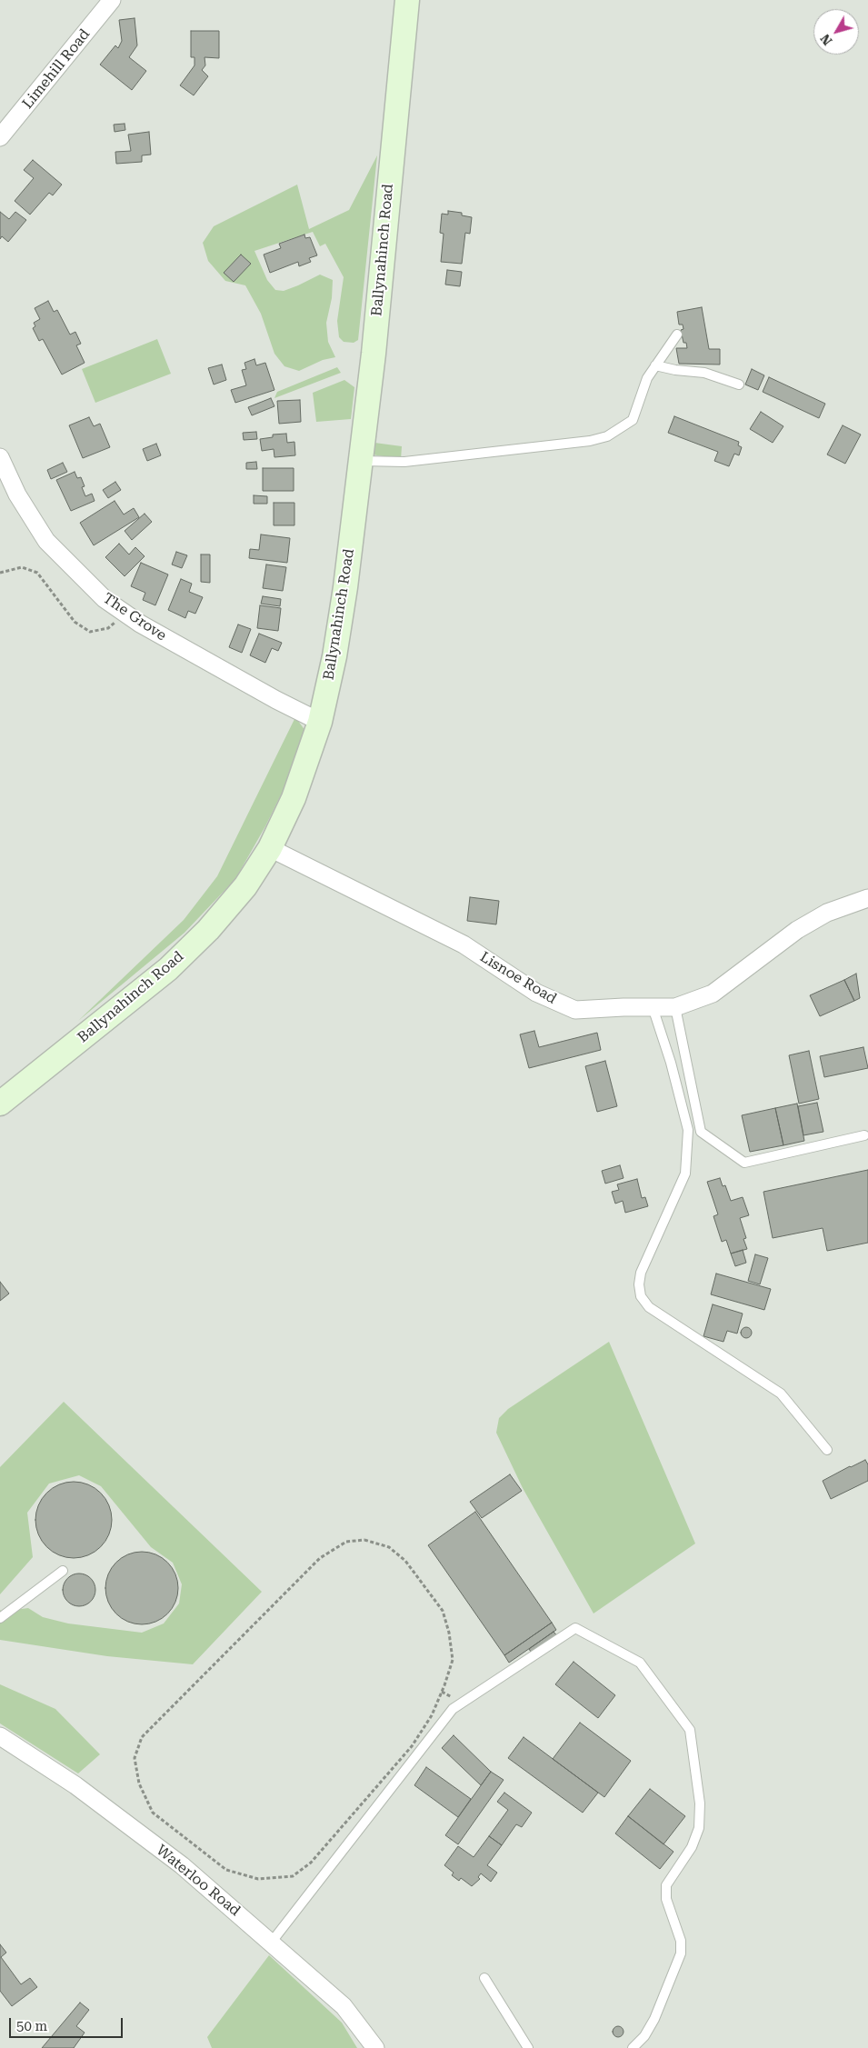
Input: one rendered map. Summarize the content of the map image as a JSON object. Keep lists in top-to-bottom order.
{
  "streets": {
    "street": [
      "Limehill Road",
      "Ballynahinch Road",
      "The Grove",
      "Lisnoe Road",
      "Waterloo Road"
    ]
  },
  "crossings": [
    ["Ballynahinch Road", "The Grove"],
    ["Ballynahinch Road", "Lisnoe Road"]
  ],
  "scale_bar": "50 m",
  "north": "bottom left"
}
